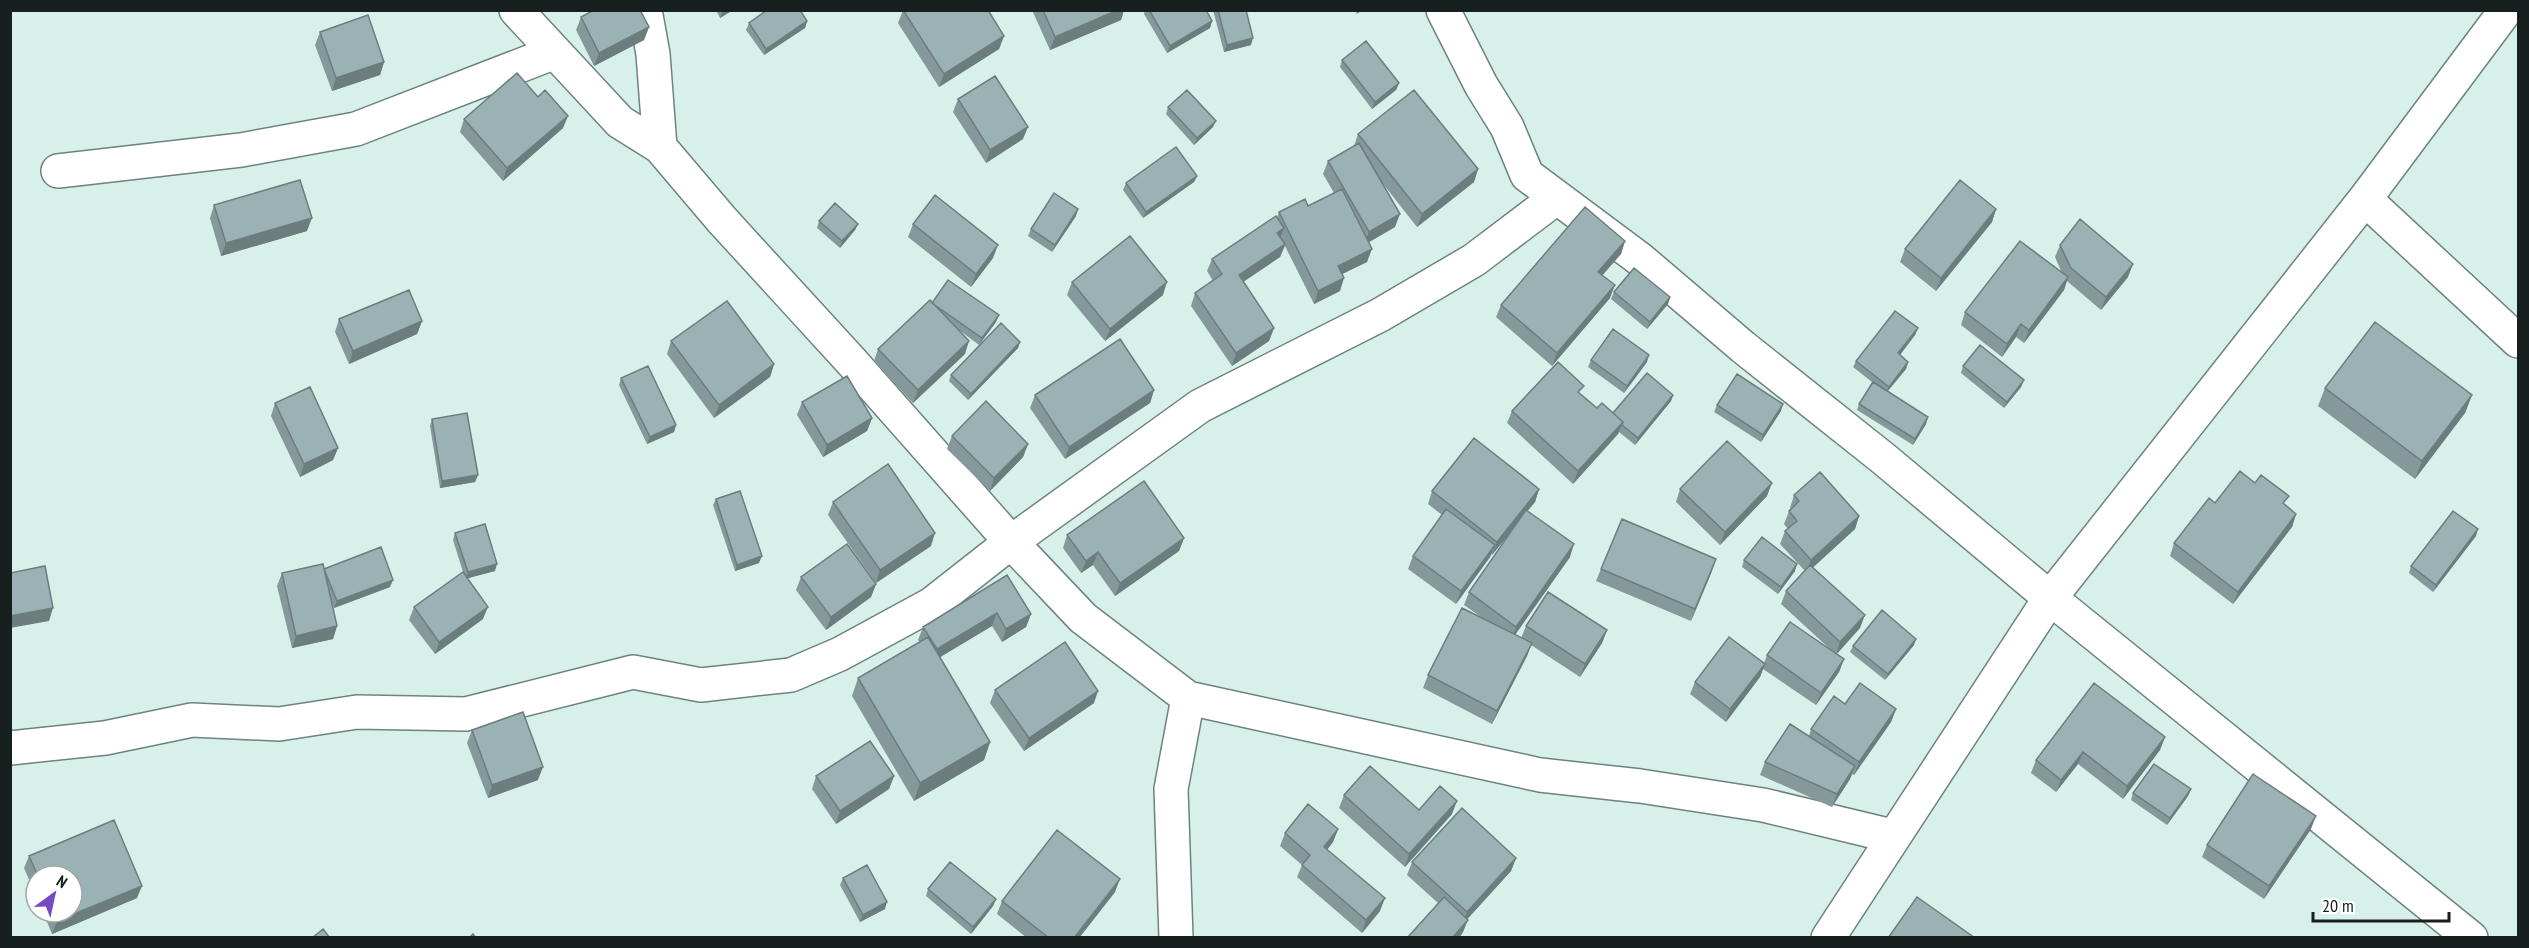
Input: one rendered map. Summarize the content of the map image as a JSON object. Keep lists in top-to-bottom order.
{
  "scale_bar": "20 m",
  "north": "top right"
}
